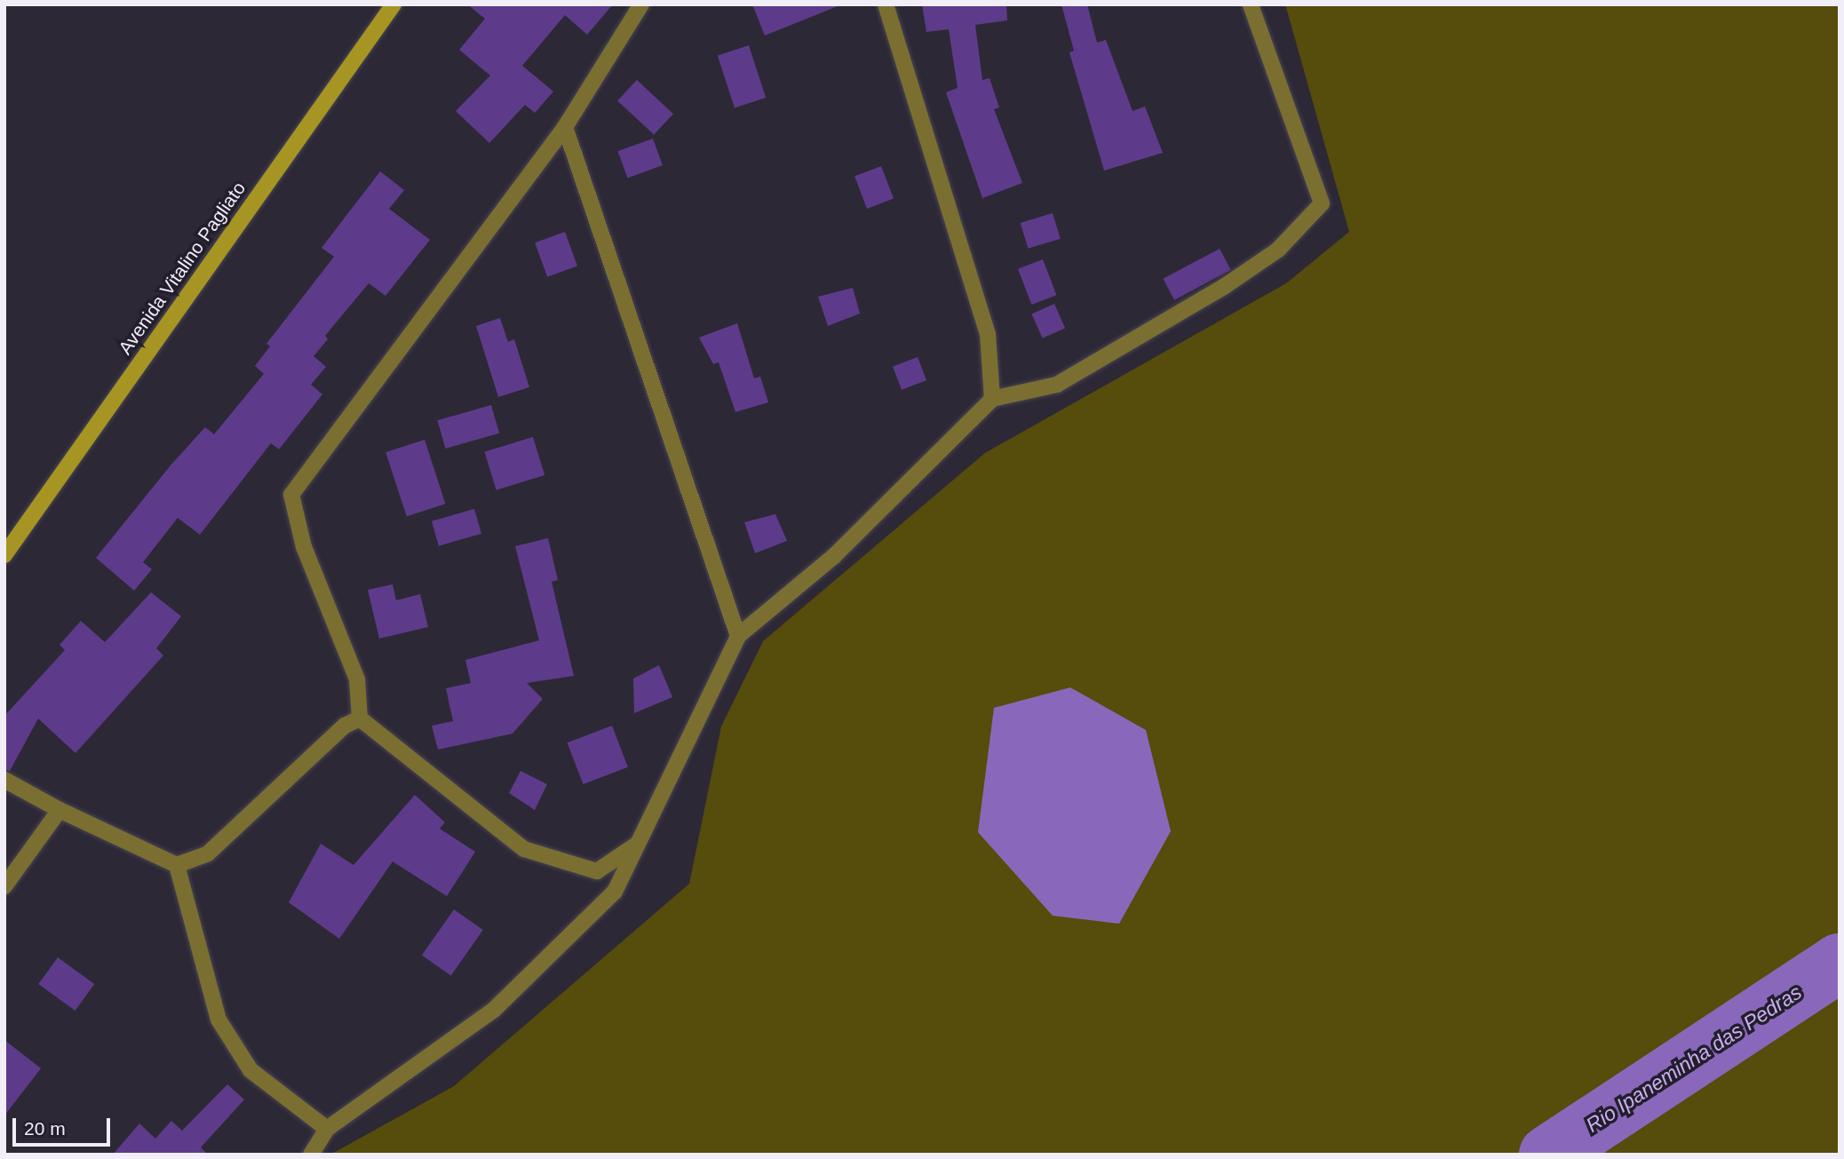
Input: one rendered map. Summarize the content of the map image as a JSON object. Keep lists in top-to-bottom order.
{
  "streets": {
    "street": ["Avenida Vitalino Pagliato"]
  },
  "water": ["Rio Ipaneminha das Pedras"],
  "scale_bar": "20 m"
}
